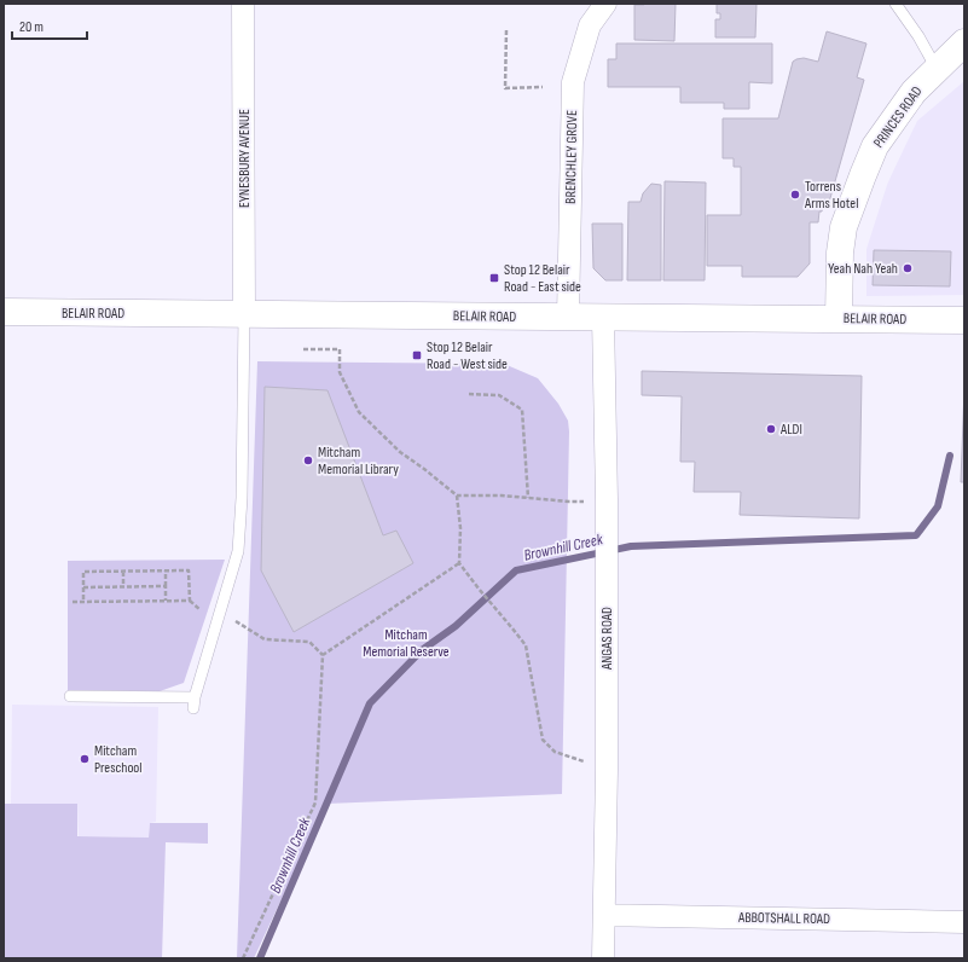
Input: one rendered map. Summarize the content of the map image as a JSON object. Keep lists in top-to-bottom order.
{
  "streets": {
    "main road": ["PRINCES ROAD", "BELAIR ROAD"],
    "street": [
      "BRENCHLEY GROVE",
      "EYNESBURY AVENUE",
      "ANGAS ROAD",
      "ABBOTSHALL ROAD"
    ]
  },
  "crossings": [
    ["PRINCES ROAD", "BELAIR ROAD"],
    ["BRENCHLEY GROVE", "BELAIR ROAD"],
    ["EYNESBURY AVENUE", "BELAIR ROAD"],
    ["BELAIR ROAD", "ANGAS ROAD"],
    ["ANGAS ROAD", "ABBOTSHALL ROAD"]
  ],
  "water": ["Brownhill Creek"],
  "parks": ["Mitcham Memorial Reserve"],
  "places": {
    "other": [
      "Torrens Arms Hotel",
      "Yeah Nah Yeah",
      "ALDI",
      "Mitcham Memorial Library",
      "Mitcham Preschool"
    ],
    "transit": ["Stop 12 Belair Road - East side", "Stop 12 Belair Road - West side"]
  },
  "scale_bar": "20 m"
}
